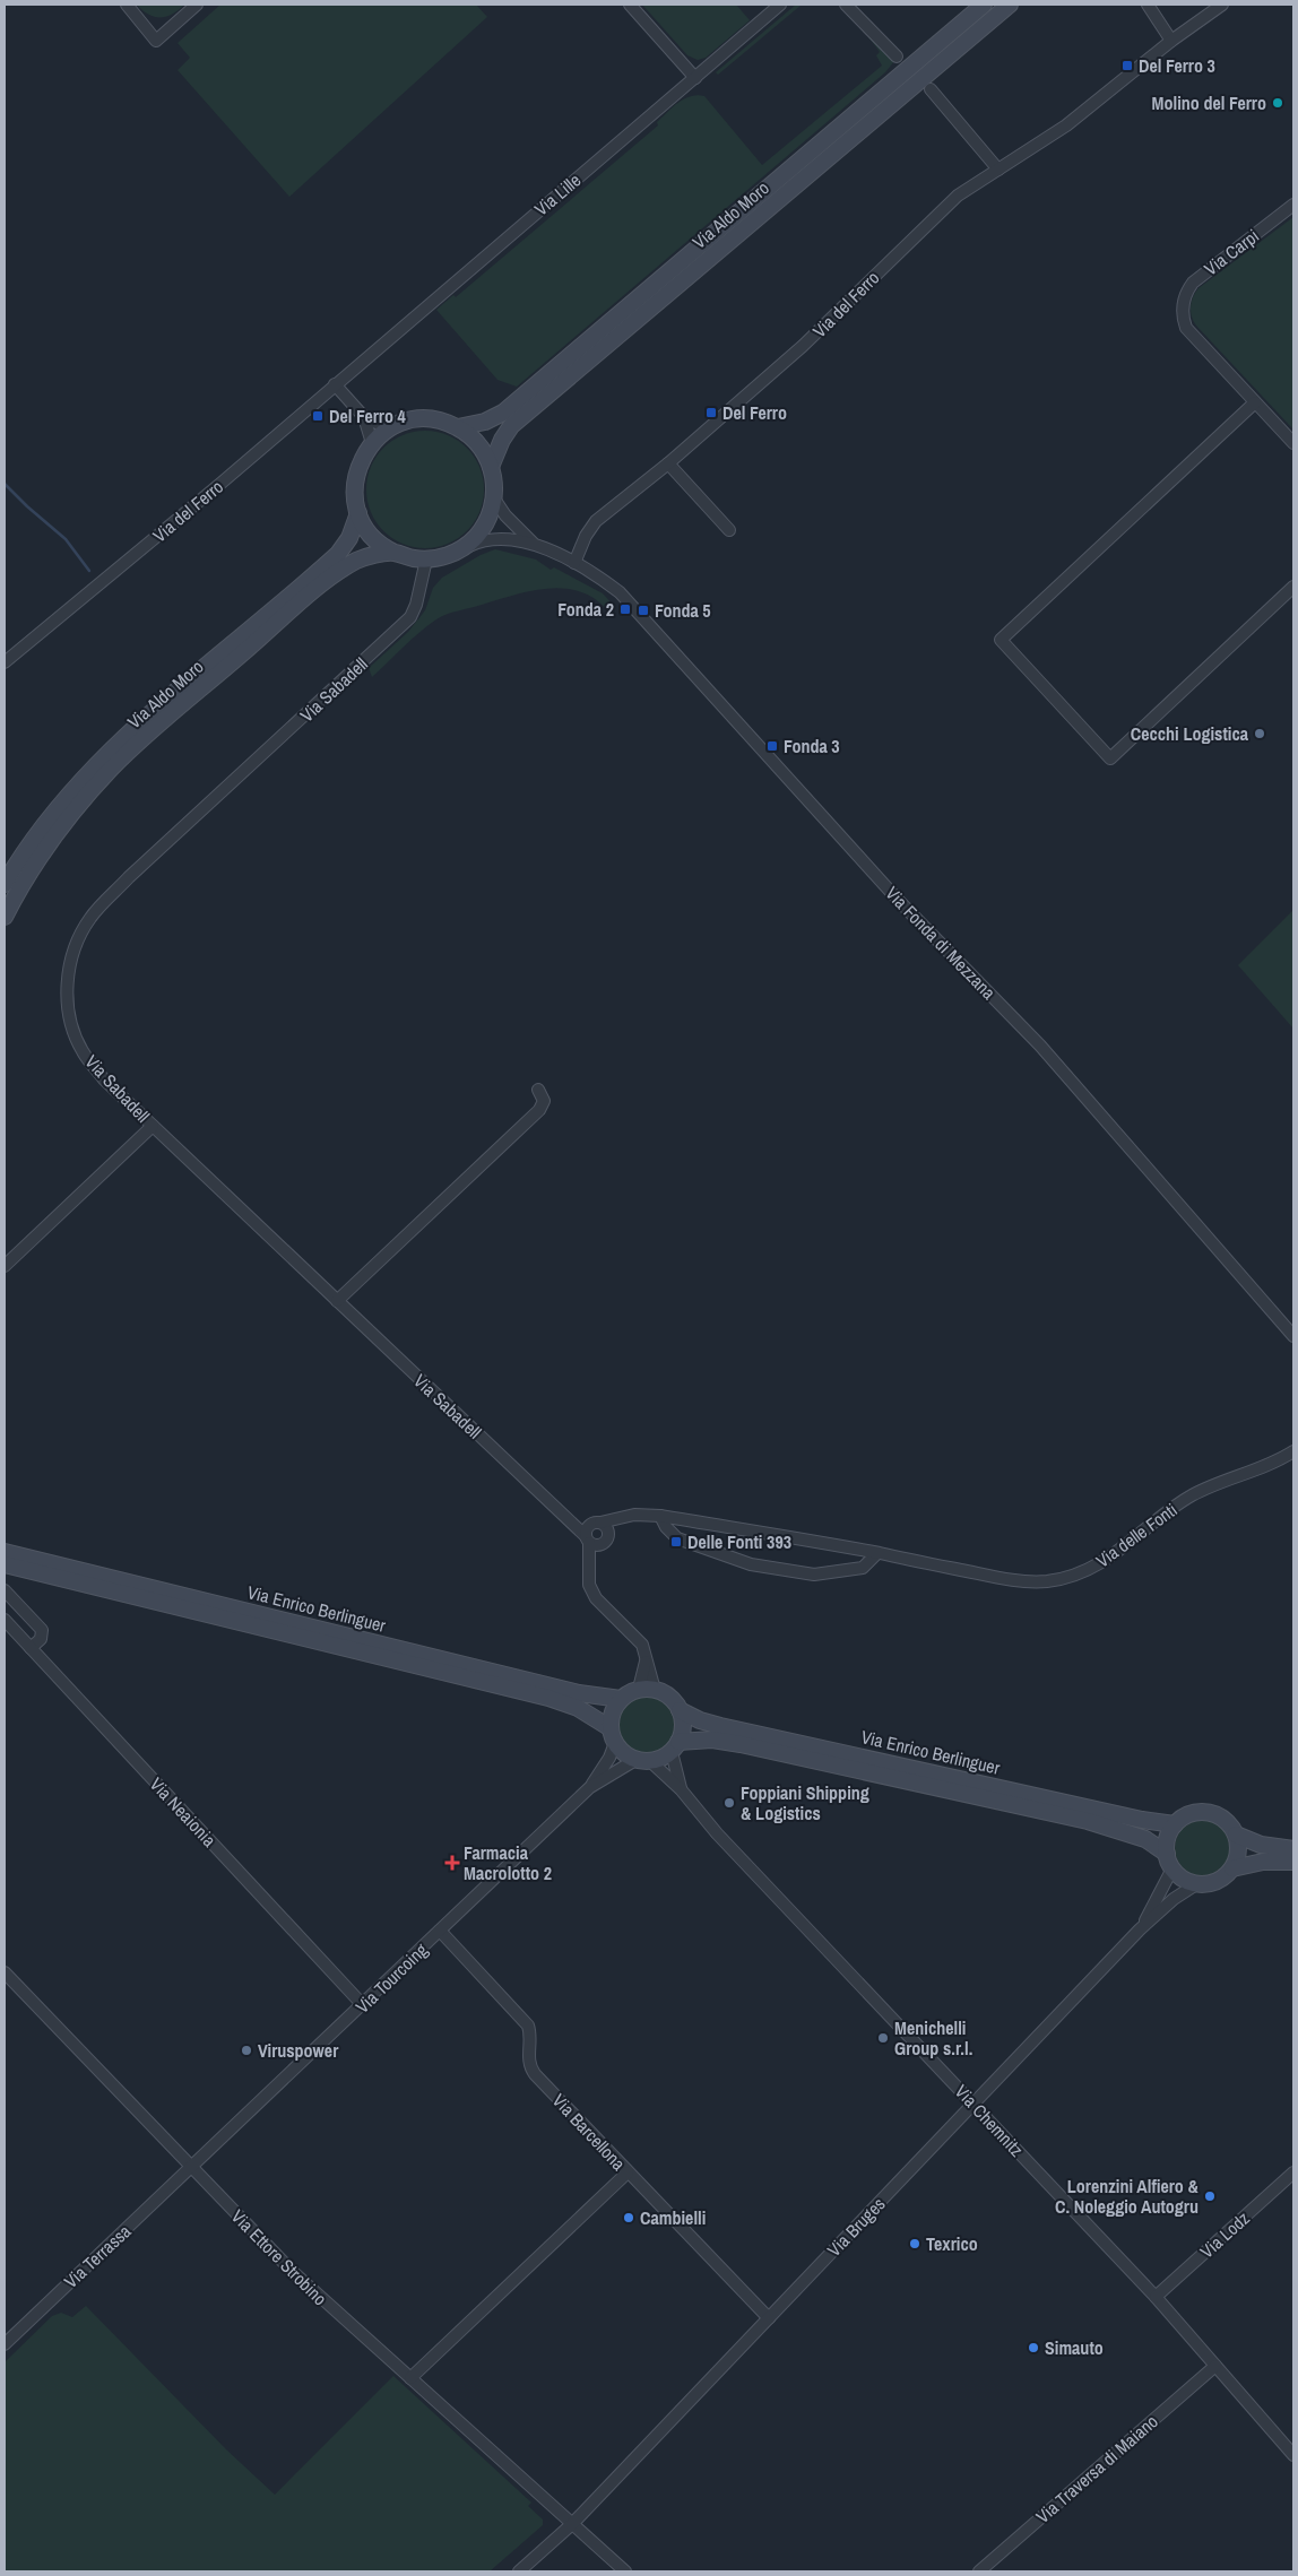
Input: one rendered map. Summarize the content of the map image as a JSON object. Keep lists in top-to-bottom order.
{
  "streets": {
    "main road": ["Via Aldo Moro", "Via Enrico Berlinguer"],
    "street": [
      "Via Lille",
      "Via Carpi",
      "Via del Ferro",
      "Via Sabadell",
      "Via Fonda di Mezzana",
      "Via delle Fonti",
      "Via Neaionia",
      "Via Tourcoing",
      "Via Chemnitz",
      "Via Barcellona",
      "Via Bruges",
      "Via Lodz",
      "Via Terrassa",
      "Via Ettore Strobino",
      "Via Traversa di Maiano"
    ]
  },
  "crossings": [
    ["Via Lille", "Via del Ferro"],
    ["Via Aldo Moro", "Via Sabadell"],
    ["Via del Ferro", "Via Fonda di Mezzana"],
    ["Via Enrico Berlinguer", "Via Tourcoing"],
    ["Via Enrico Berlinguer", "Via Chemnitz"],
    ["Via Enrico Berlinguer", "Via Bruges"],
    ["Via Neaionia", "Via Tourcoing"],
    ["Via Tourcoing", "Via Chemnitz"],
    ["Via Tourcoing", "Via Barcellona"],
    ["Via Tourcoing", "Via Terrassa"],
    ["Via Tourcoing", "Via Ettore Strobino"],
    ["Via Chemnitz", "Via Bruges"],
    ["Via Chemnitz", "Via Lodz"],
    ["Via Chemnitz", "Via Traversa di Maiano"],
    ["Via Barcellona", "Via Bruges"],
    ["Via Bruges", "Via Ettore Strobino"],
    ["Via Terrassa", "Via Ettore Strobino"]
  ],
  "places": {
    "transit": [
      "Del Ferro 3",
      "Del Ferro",
      "Del Ferro 4",
      "Fonda 2",
      "Fonda 5",
      "Fonda 3",
      "Delle Fonti 393"
    ],
    "other": [
      "Molino del Ferro",
      "Cecchi Logistica",
      "Foppiani Shipping & Logistics",
      "Menichelli Group s.r.l.",
      "Viruspower",
      "Lorenzini Alfiero & C. Noleggio Autogru",
      "Cambielli",
      "Texrico",
      "Simauto"
    ],
    "health": ["Farmacia Macrolotto 2"]
  }
}
